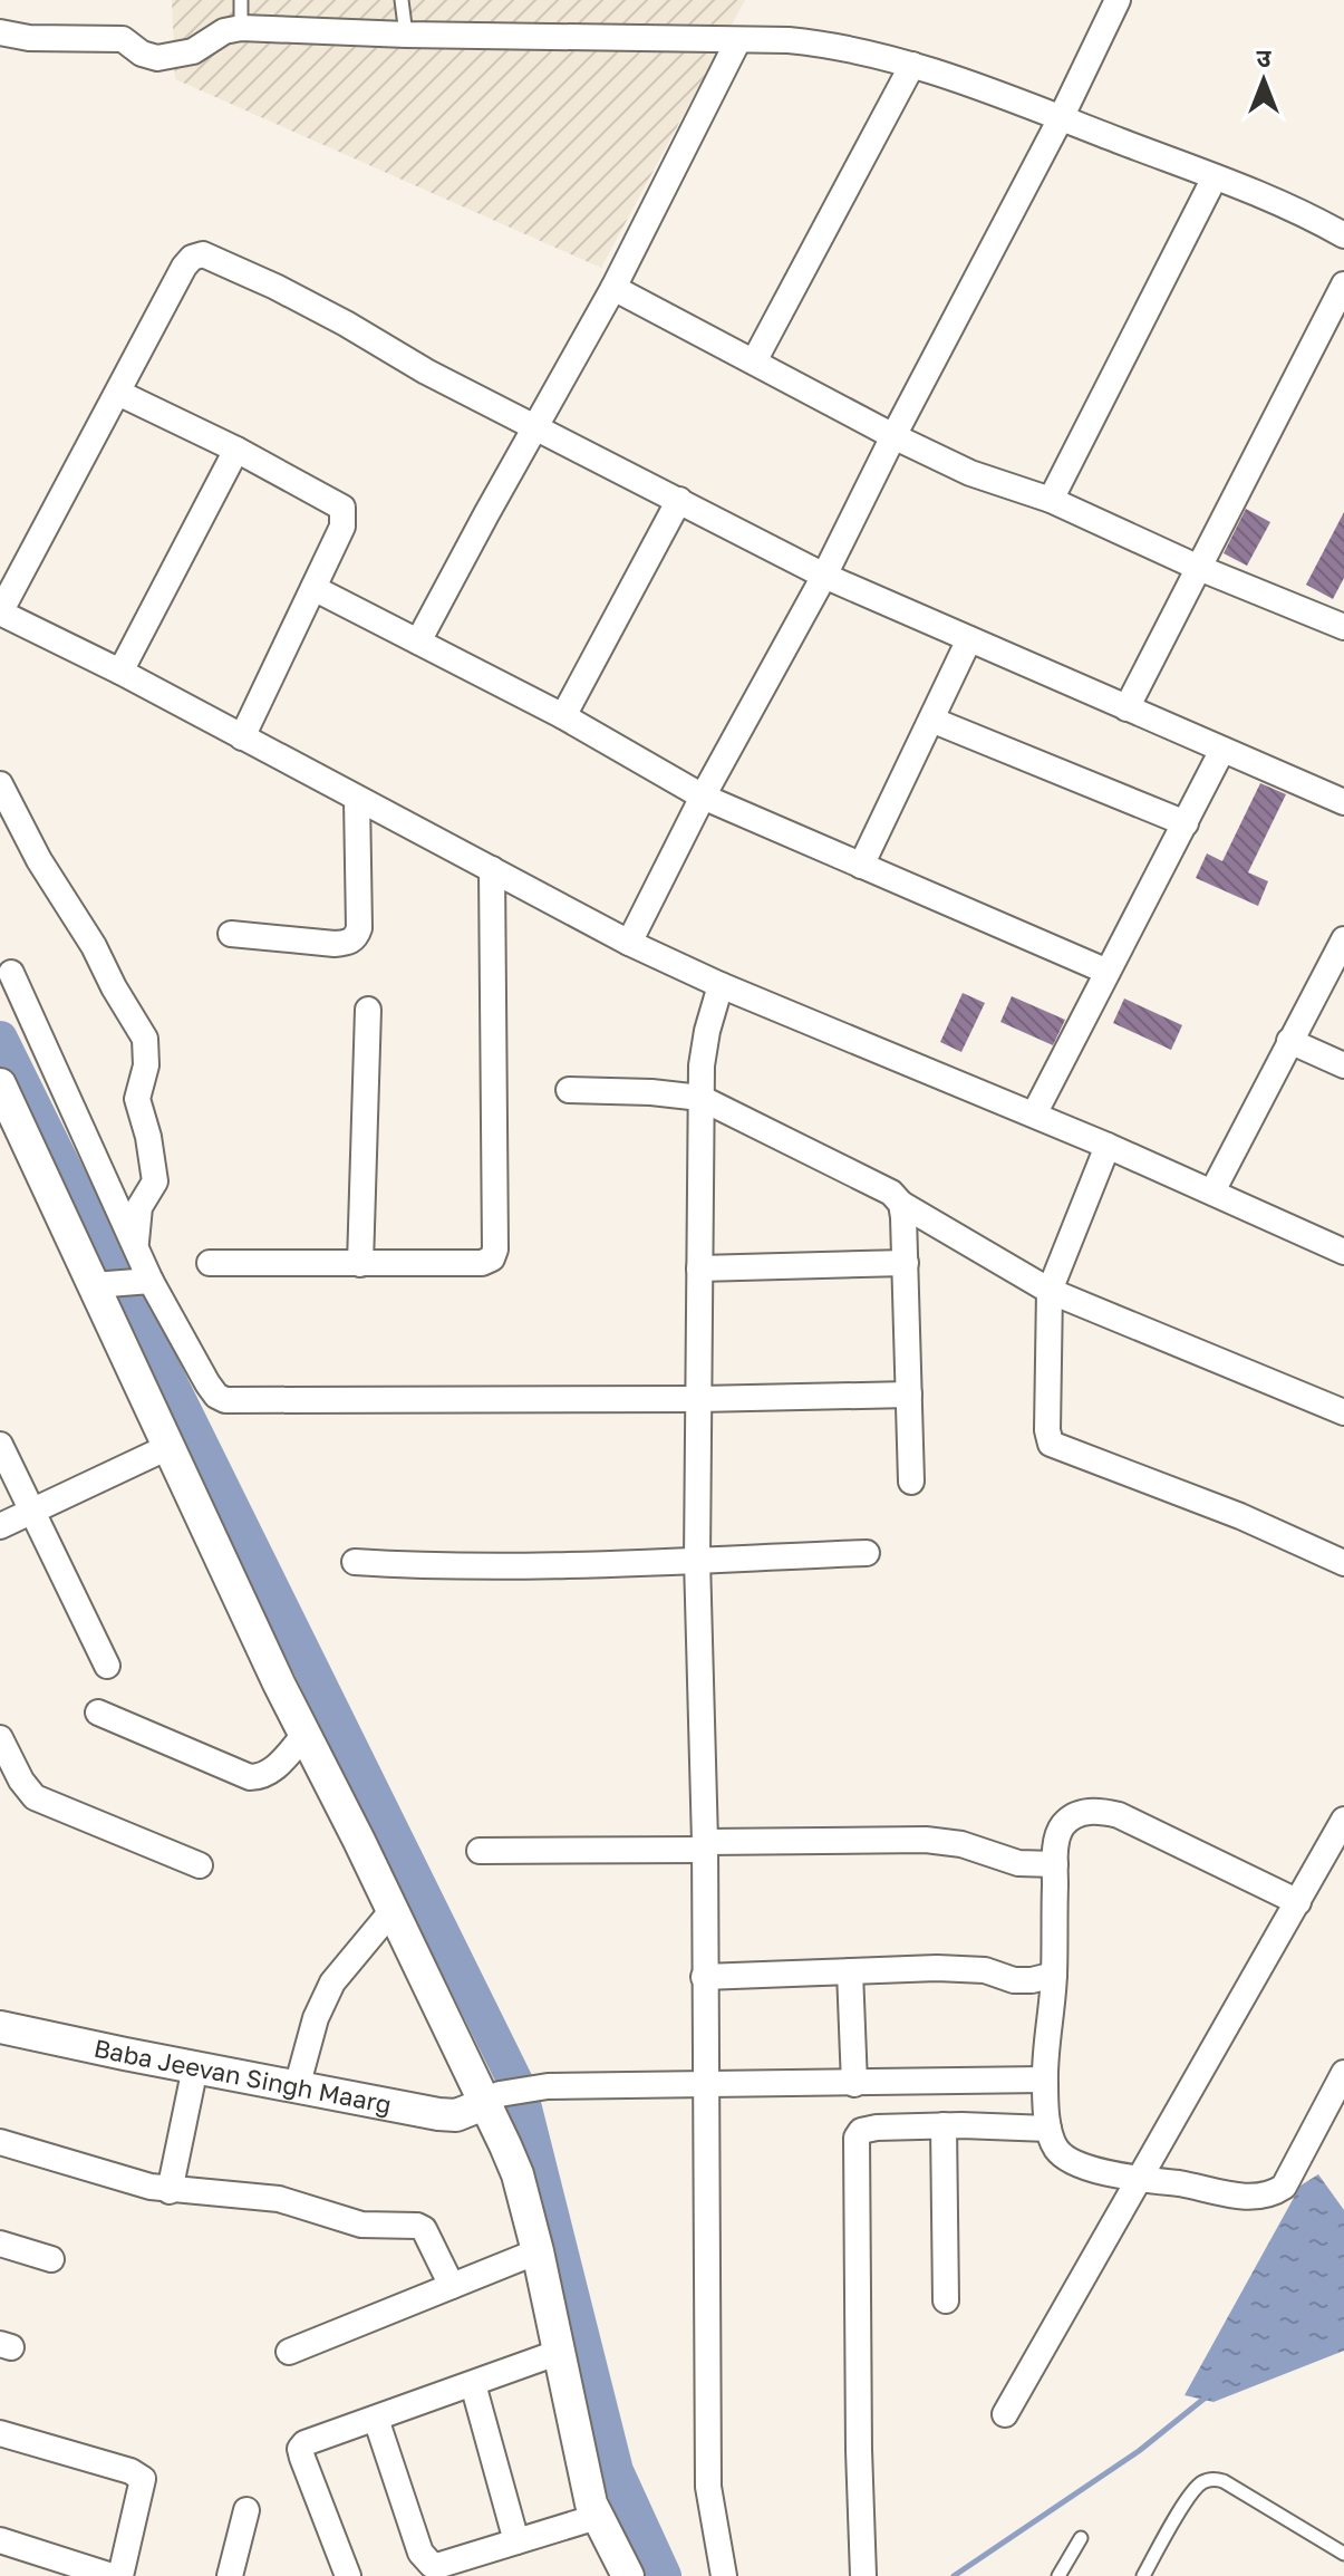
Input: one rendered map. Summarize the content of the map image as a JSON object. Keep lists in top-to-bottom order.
{
  "streets": {
    "street": ["Baba Jeevan Singh Maarg"]
  },
  "north": "top"
}
